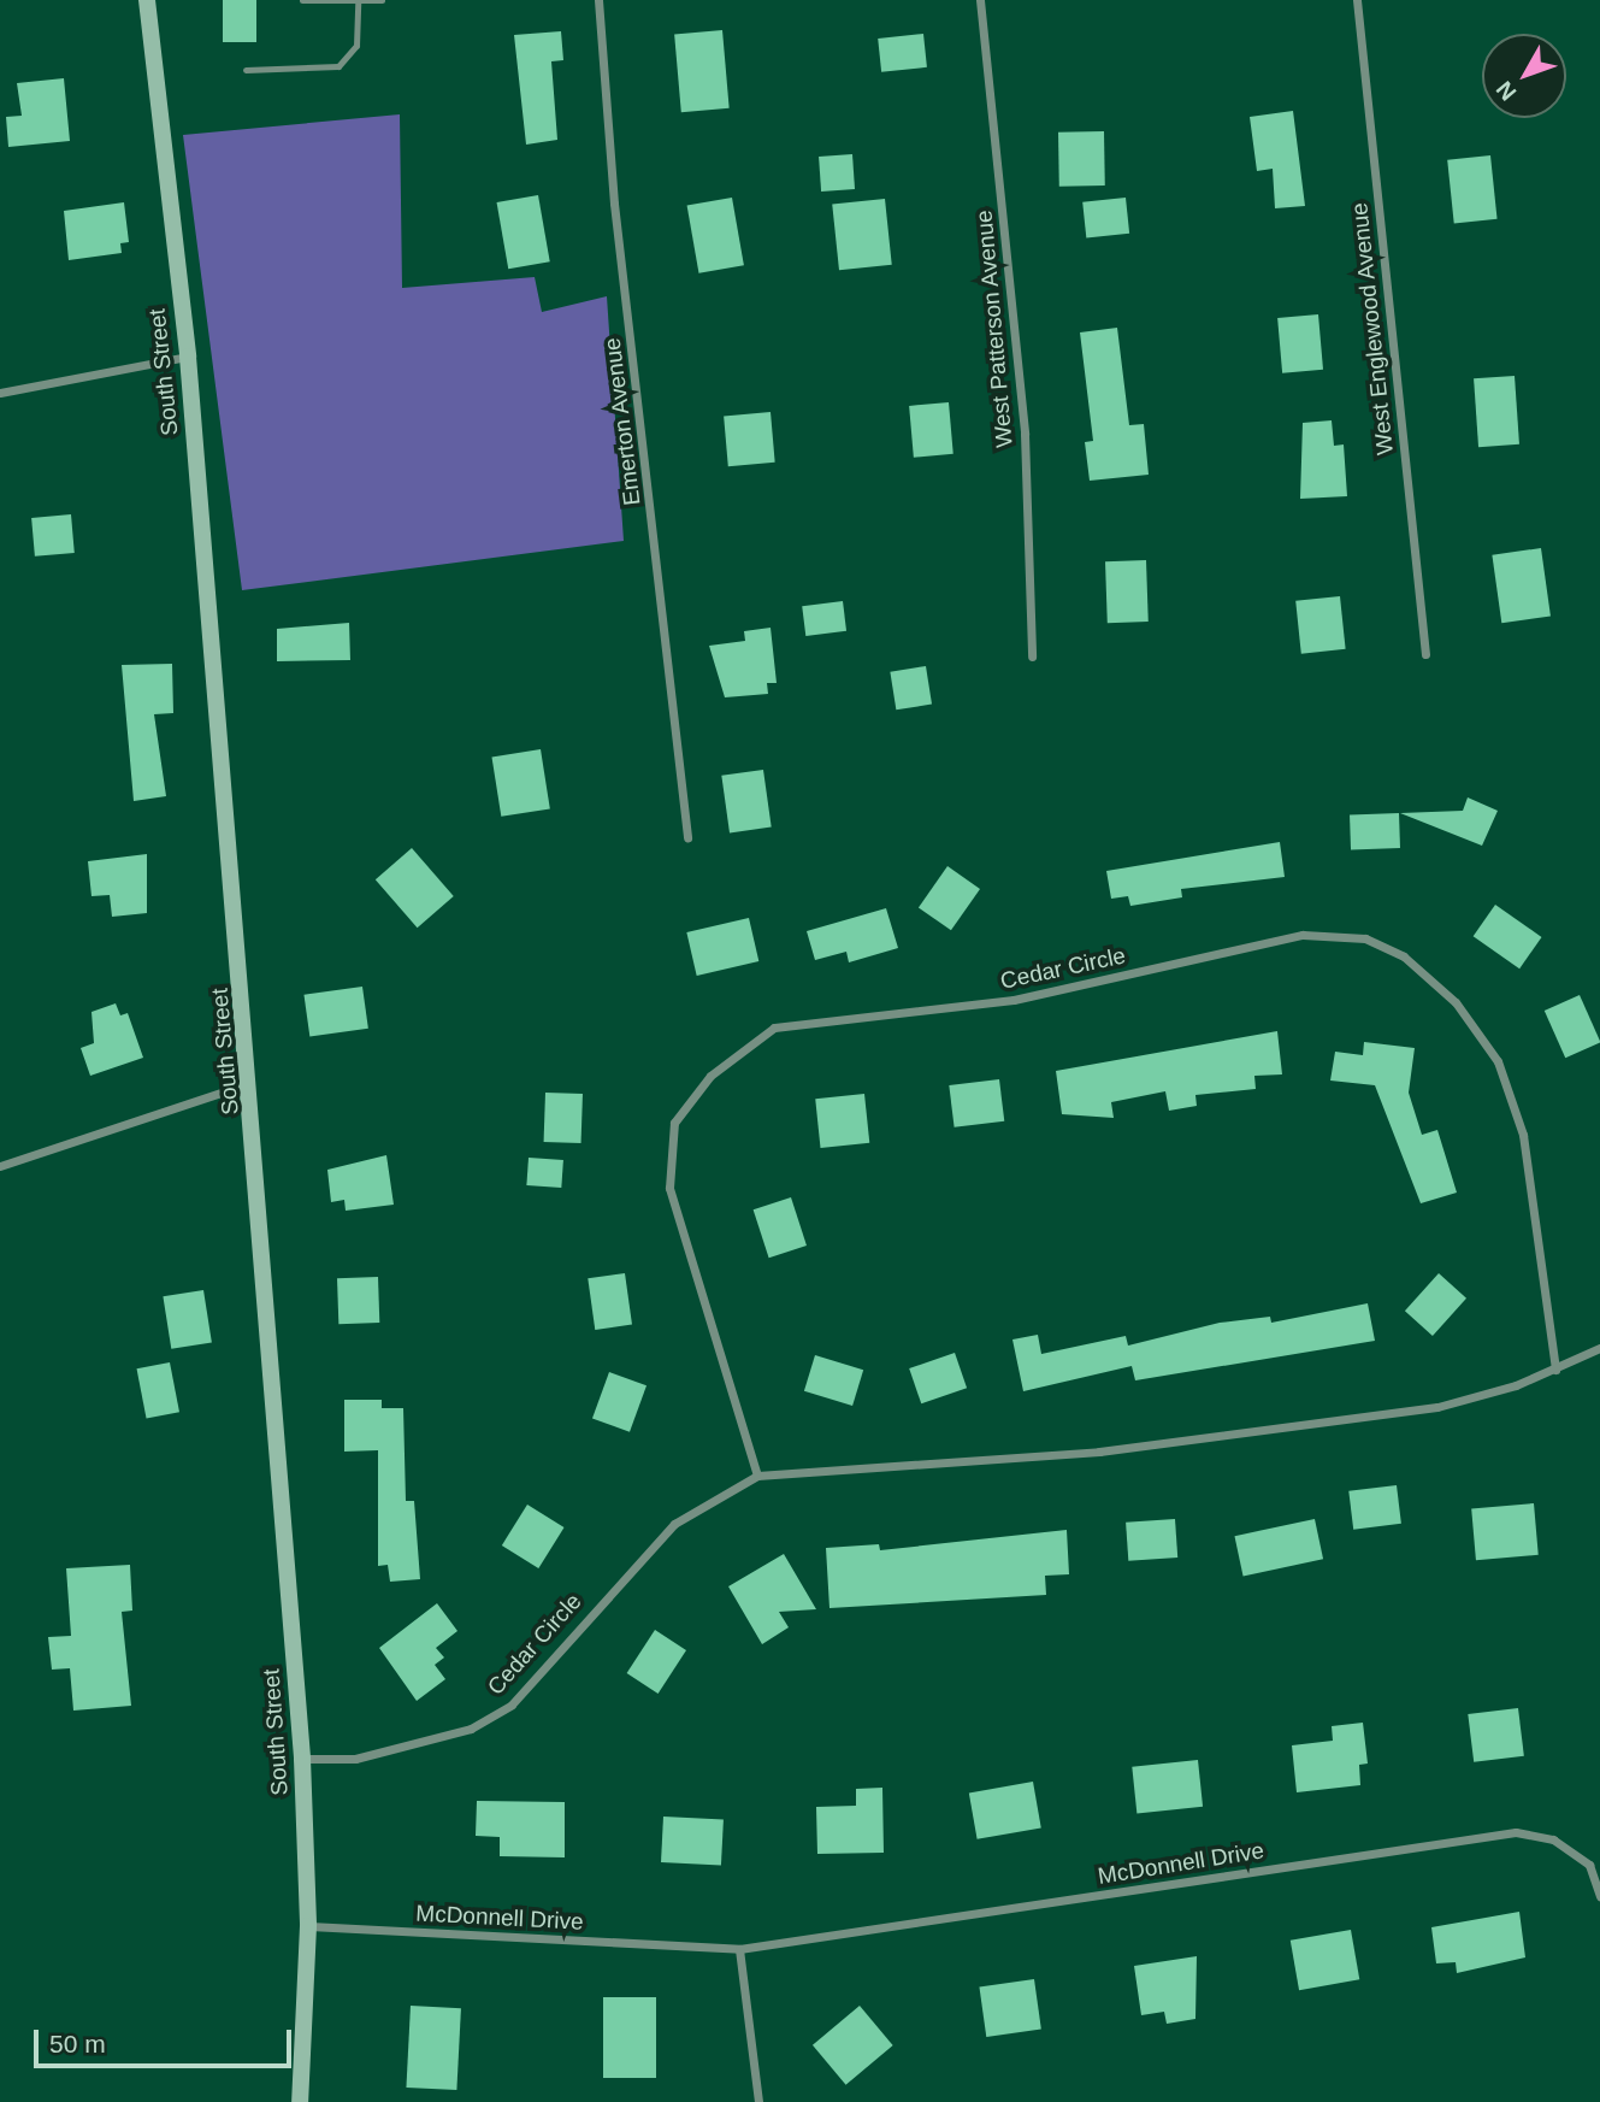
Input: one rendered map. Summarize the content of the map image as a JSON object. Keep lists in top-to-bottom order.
{
  "streets": {
    "main road": ["South Street"],
    "street": [
      "West Patterson Avenue",
      "West Englewood Avenue",
      "Emerton Avenue",
      "Cedar Circle",
      "McDonnell Drive"
    ]
  },
  "crossings": [
    ["South Street", "Cedar Circle"],
    ["South Street", "McDonnell Drive"]
  ],
  "scale_bar": "50 m",
  "north": "bottom left"
}
